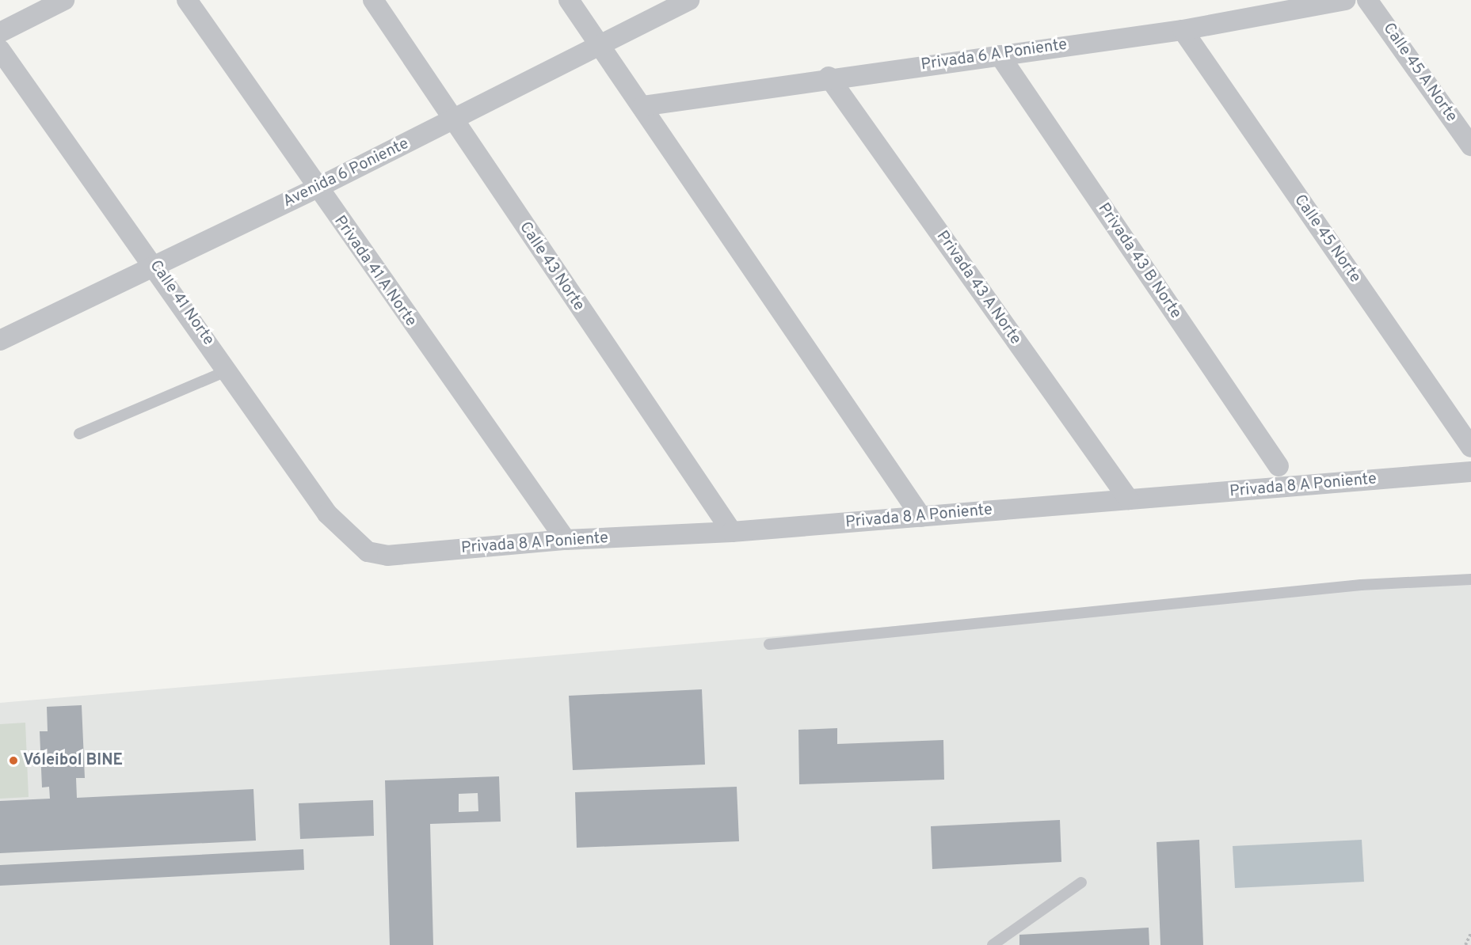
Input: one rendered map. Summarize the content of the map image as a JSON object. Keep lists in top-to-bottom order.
{
  "streets": {
    "street": [
      "Privada 6 A Poniente",
      "Calle 45 A Norte",
      "Avenida 6 Poniente",
      "Calle 45 Norte",
      "Privada 43 B Norte",
      "Calle 43 Norte",
      "Privada 41 A Norte",
      "Privada 43 A Norte",
      "Calle 41 Norte",
      "Privada 8 A Poniente"
    ]
  },
  "crossings": [
    ["Privada 6 A Poniente", "Calle 45 Norte"],
    ["Privada 6 A Poniente", "Privada 43 B Norte"],
    ["Privada 6 A Poniente", "Privada 43 A Norte"],
    ["Avenida 6 Poniente", "Calle 43 Norte"],
    ["Avenida 6 Poniente", "Privada 41 A Norte"],
    ["Avenida 6 Poniente", "Calle 41 Norte"],
    ["Calle 43 Norte", "Privada 8 A Poniente"],
    ["Privada 41 A Norte", "Privada 8 A Poniente"],
    ["Privada 43 A Norte", "Privada 8 A Poniente"],
    ["Calle 41 Norte", "Privada 8 A Poniente"]
  ],
  "places": ["Vóleibol BINE"]
}
